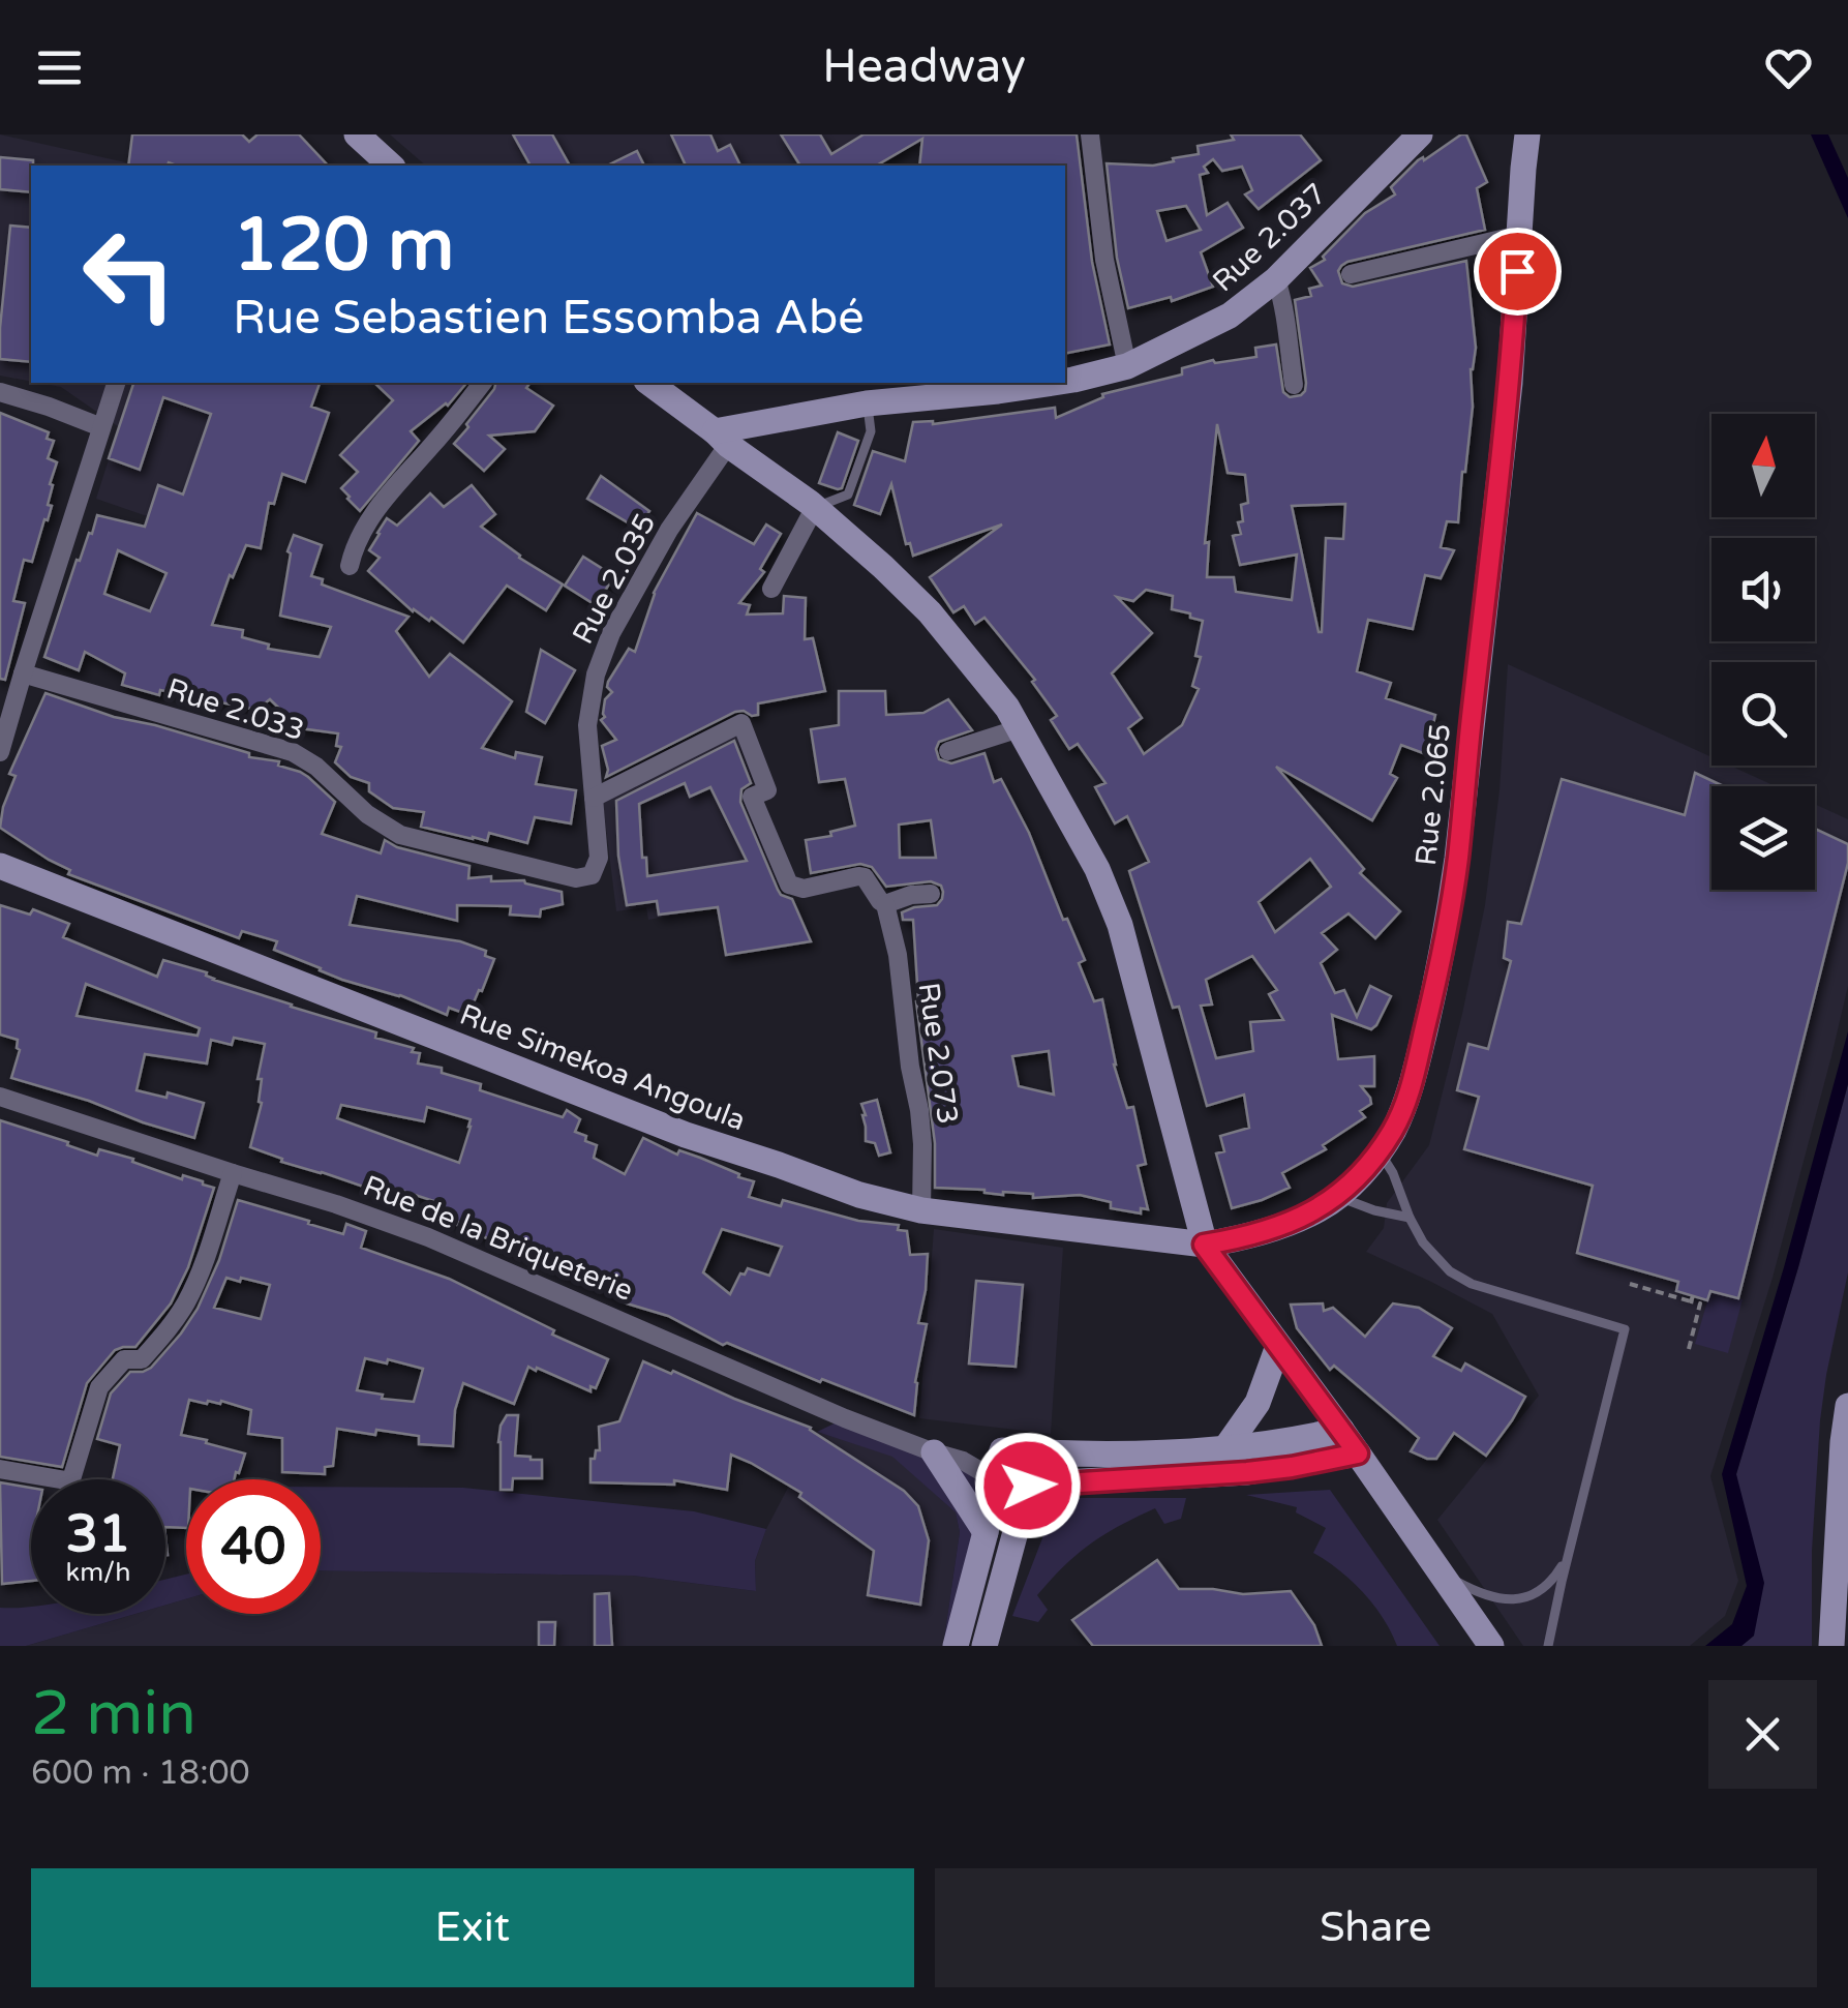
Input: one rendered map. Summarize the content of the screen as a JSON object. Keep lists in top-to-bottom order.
{
  "streets": {
    "street": [
      "Rue 2.037",
      "Rue 2.035",
      "Rue 2.033",
      "Rue 2.065",
      "Rue 2.073",
      "Rue Simekoa Angoula",
      "Rue de la Briqueterie"
    ]
  },
  "crossings": [
    ["Rue 2.037", "Rue 2.035"],
    ["Rue 2.035", "Rue 2.033"],
    ["Rue 2.065", "Rue Simekoa Angoula"],
    ["Rue 2.073", "Rue Simekoa Angoula"]
  ],
  "north": "top",
  "page": {
    "header": "Headway",
    "turn": ["120 m", "Rue Sebastien Essomba Abé"],
    "speed": "31 km/h",
    "limit": "40",
    "heading": ["2 min", "600 m · 18:00"],
    "buttons": ["Exit", "Share"]
  }
}
